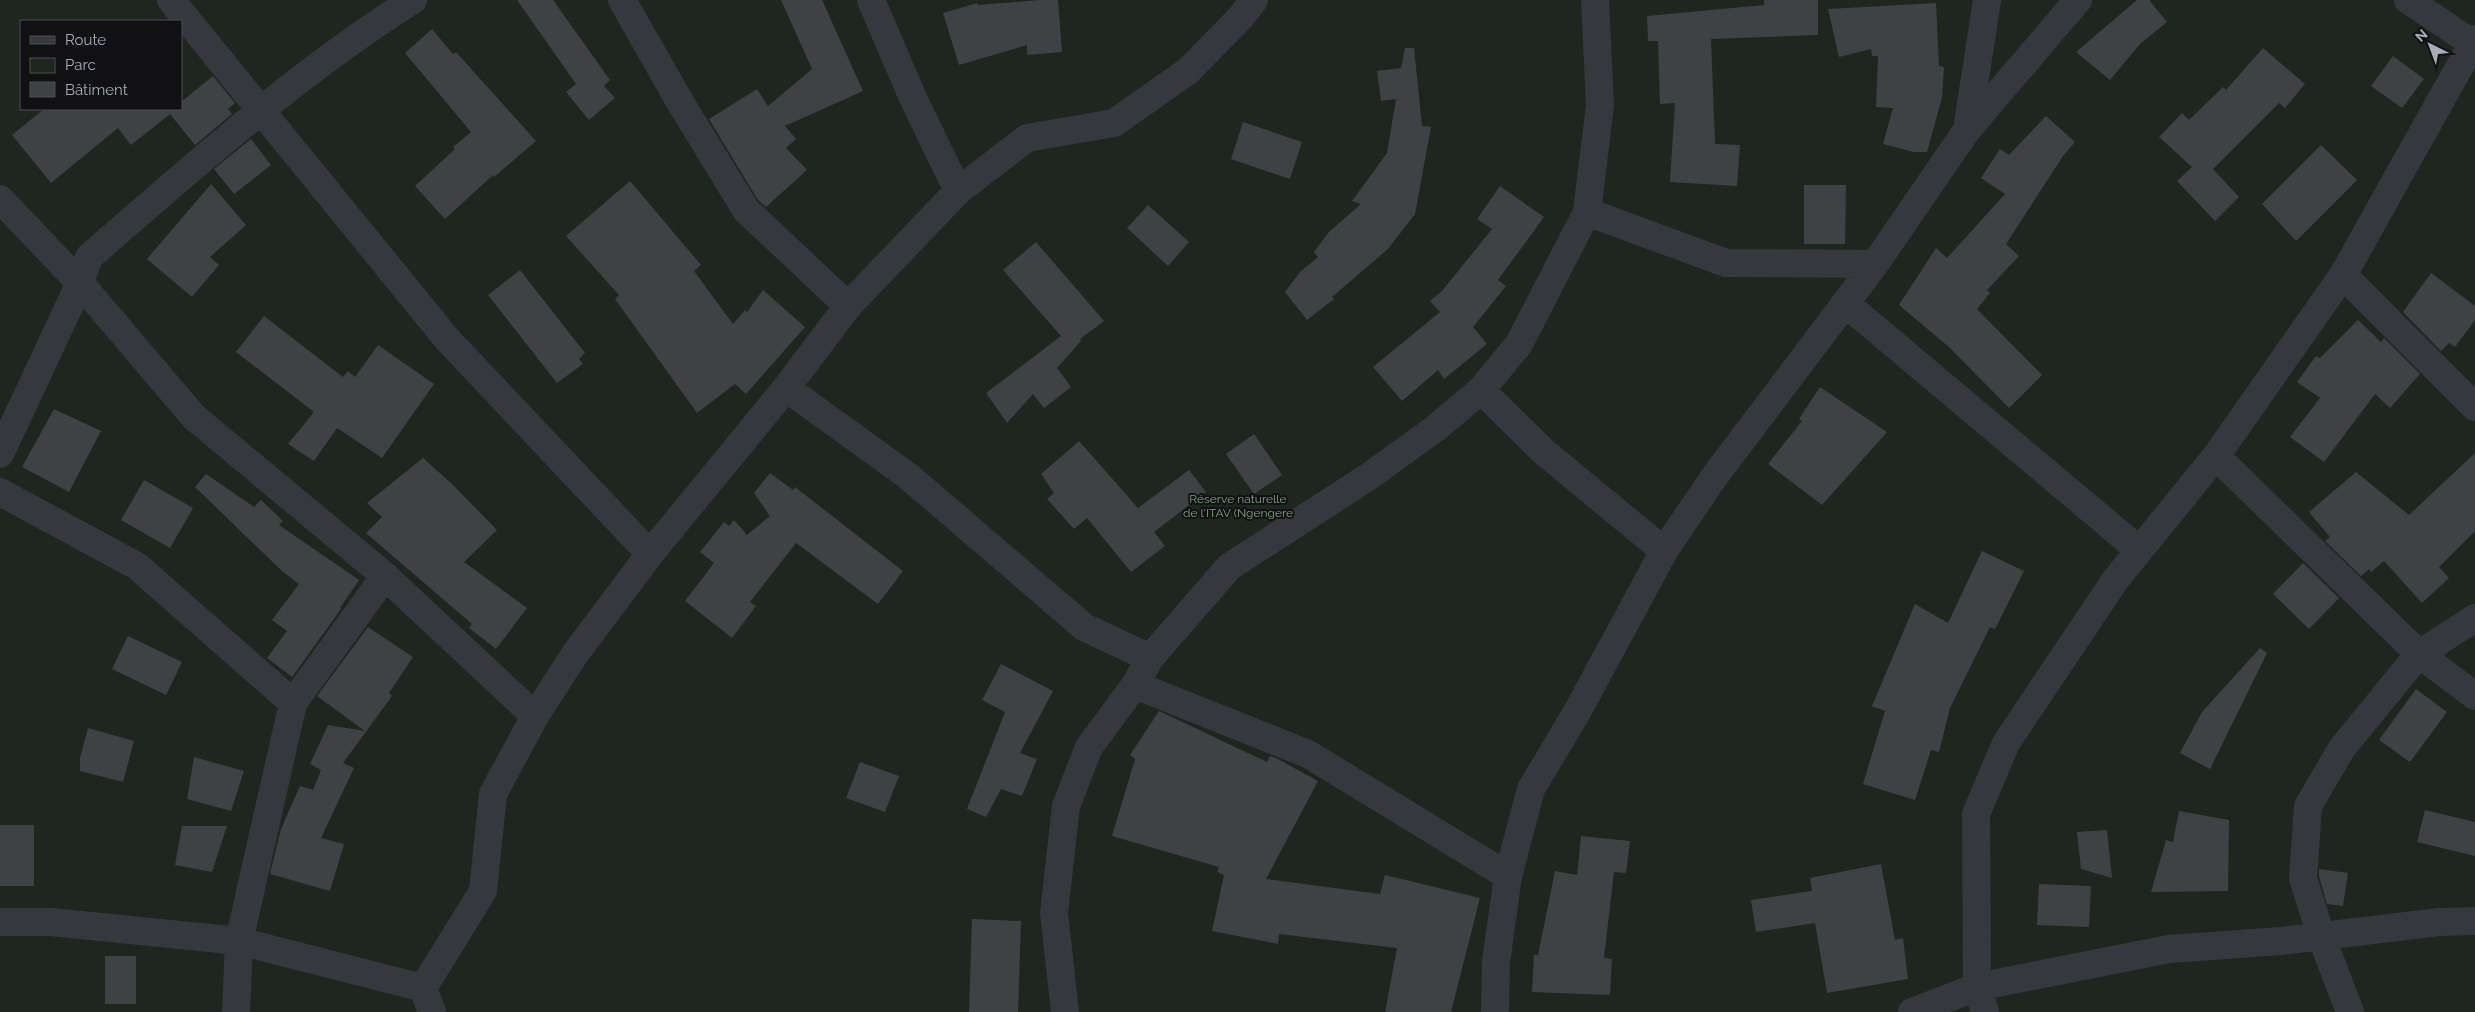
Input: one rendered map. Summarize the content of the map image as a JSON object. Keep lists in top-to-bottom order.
{
  "parks": ["Réserve naturelle de l'ITAV (Ngengere"],
  "legend": ["Route", "Parc", "Bâtiment"],
  "north": "top left"
}
